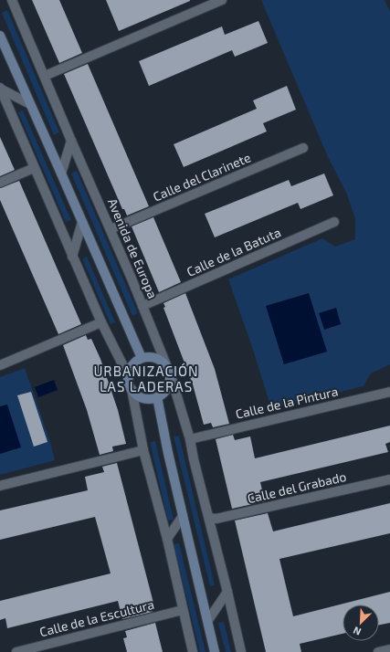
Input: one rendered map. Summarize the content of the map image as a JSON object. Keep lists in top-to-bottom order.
{
  "streets": {
    "street": [
      "Calle del Clarinete",
      "Avenida de Europa",
      "Calle de la Batuta",
      "Calle de la Pintura",
      "Calle del Grabado",
      "Calle de la Escultura"
    ]
  },
  "crossings": [
    ["Calle del Clarinete", "Avenida de Europa"],
    ["Avenida de Europa", "Calle de la Batuta"],
    ["Avenida de Europa", "Calle de la Pintura"],
    ["Avenida de Europa", "Calle del Grabado"]
  ],
  "districts": ["URBANIZACIÓN LAS LADERAS"],
  "north": "bottom left"
}
